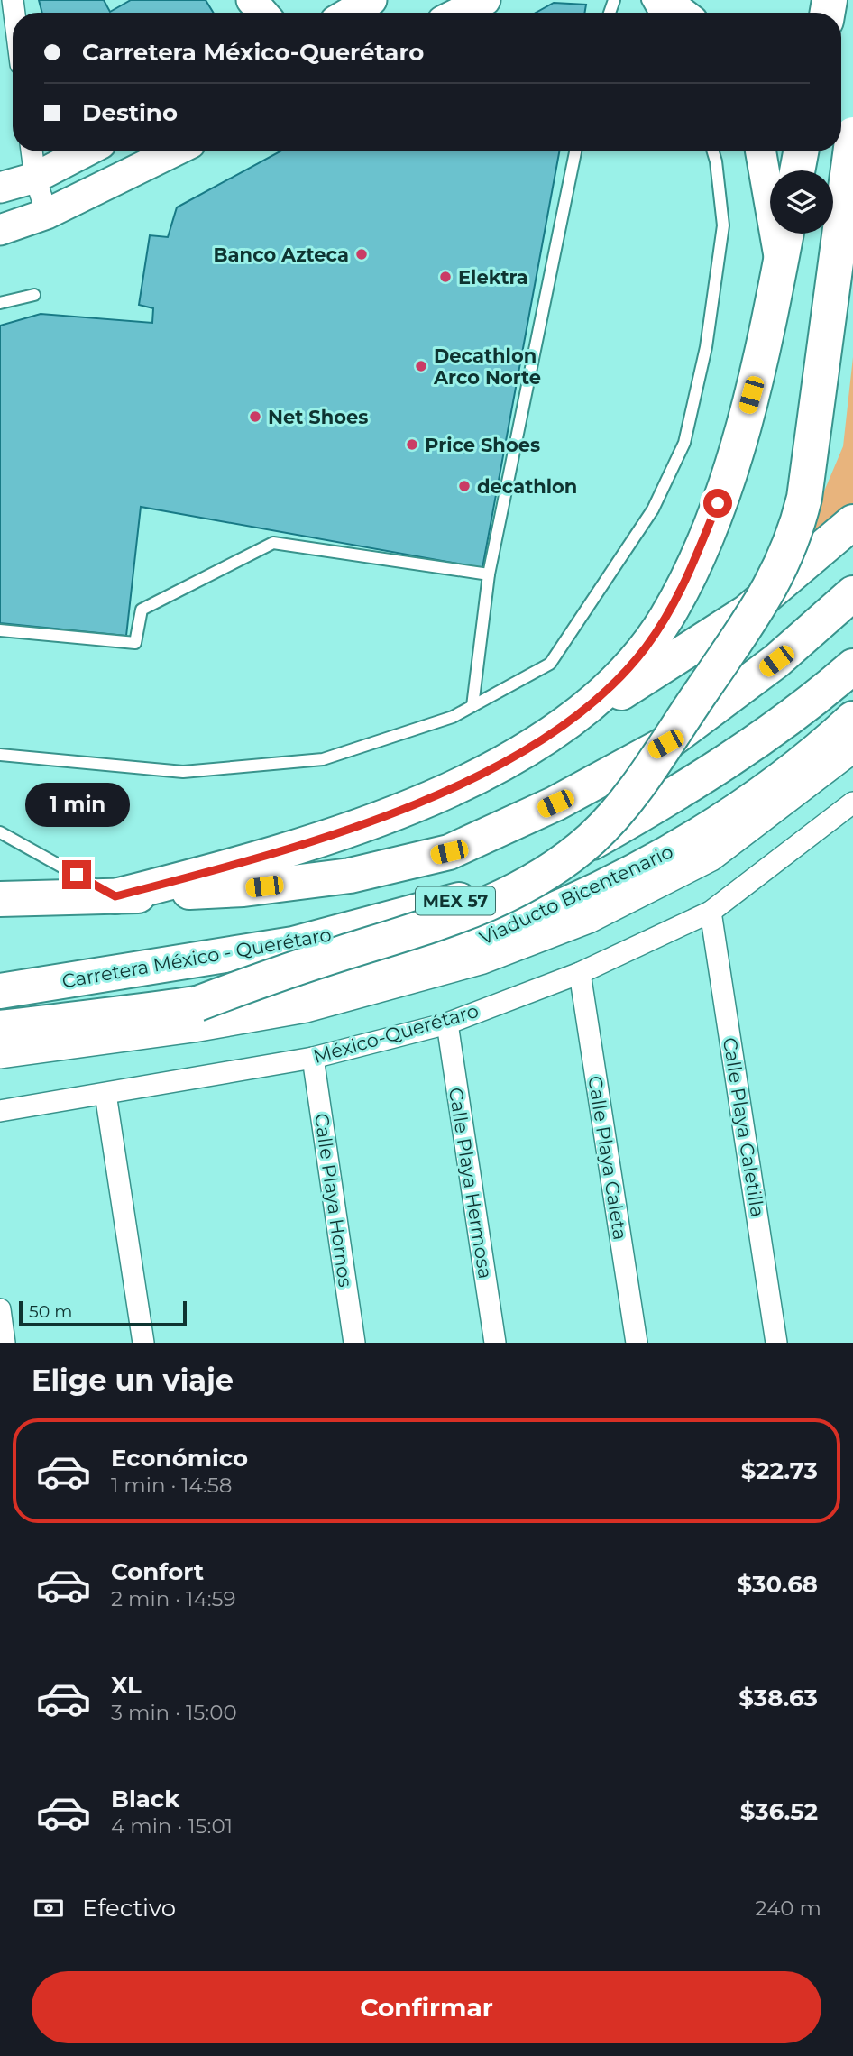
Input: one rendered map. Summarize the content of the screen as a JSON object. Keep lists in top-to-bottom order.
{
  "streets": {
    "highway": ["Viaducto Bicentenario", "MEX 57", "Carretera México - Querétaro"],
    "street": [
      "México-Querétaro",
      "Calle Playa Caletilla",
      "Calle Playa Caleta",
      "Calle Playa Hermosa",
      "Calle Playa Hornos"
    ]
  },
  "crossings": [
    ["México-Querétaro", "Calle Playa Caletilla"],
    ["México-Querétaro", "Calle Playa Caleta"],
    ["México-Querétaro", "Calle Playa Hermosa"],
    ["México-Querétaro", "Calle Playa Hornos"]
  ],
  "places": [
    "Banco Azteca",
    "Elektra",
    "Decathlon Arco Norte",
    "Net Shoes",
    "Price Shoes",
    "decathlon"
  ],
  "scale_bar": "50 m",
  "page": {
    "banner": ["Carretera México-Querétaro", "Destino"],
    "bubble": "1 min",
    "scale": "50 m",
    "heading": "Elige un viaje",
    "list": [
      {
        "name": "Económico",
        "note": "1 min · 14:58",
        "value": "$22.73"
      },
      {
        "name": "Confort",
        "note": "2 min · 14:59",
        "value": "$30.68"
      },
      {
        "name": "XL",
        "note": "3 min · 15:00",
        "value": "$38.63"
      },
      {
        "name": "Black",
        "note": "4 min · 15:01",
        "value": "$36.52"
      }
    ],
    "pay": ["Efectivo", "240 m"],
    "buttons": "Confirmar"
  }
}
